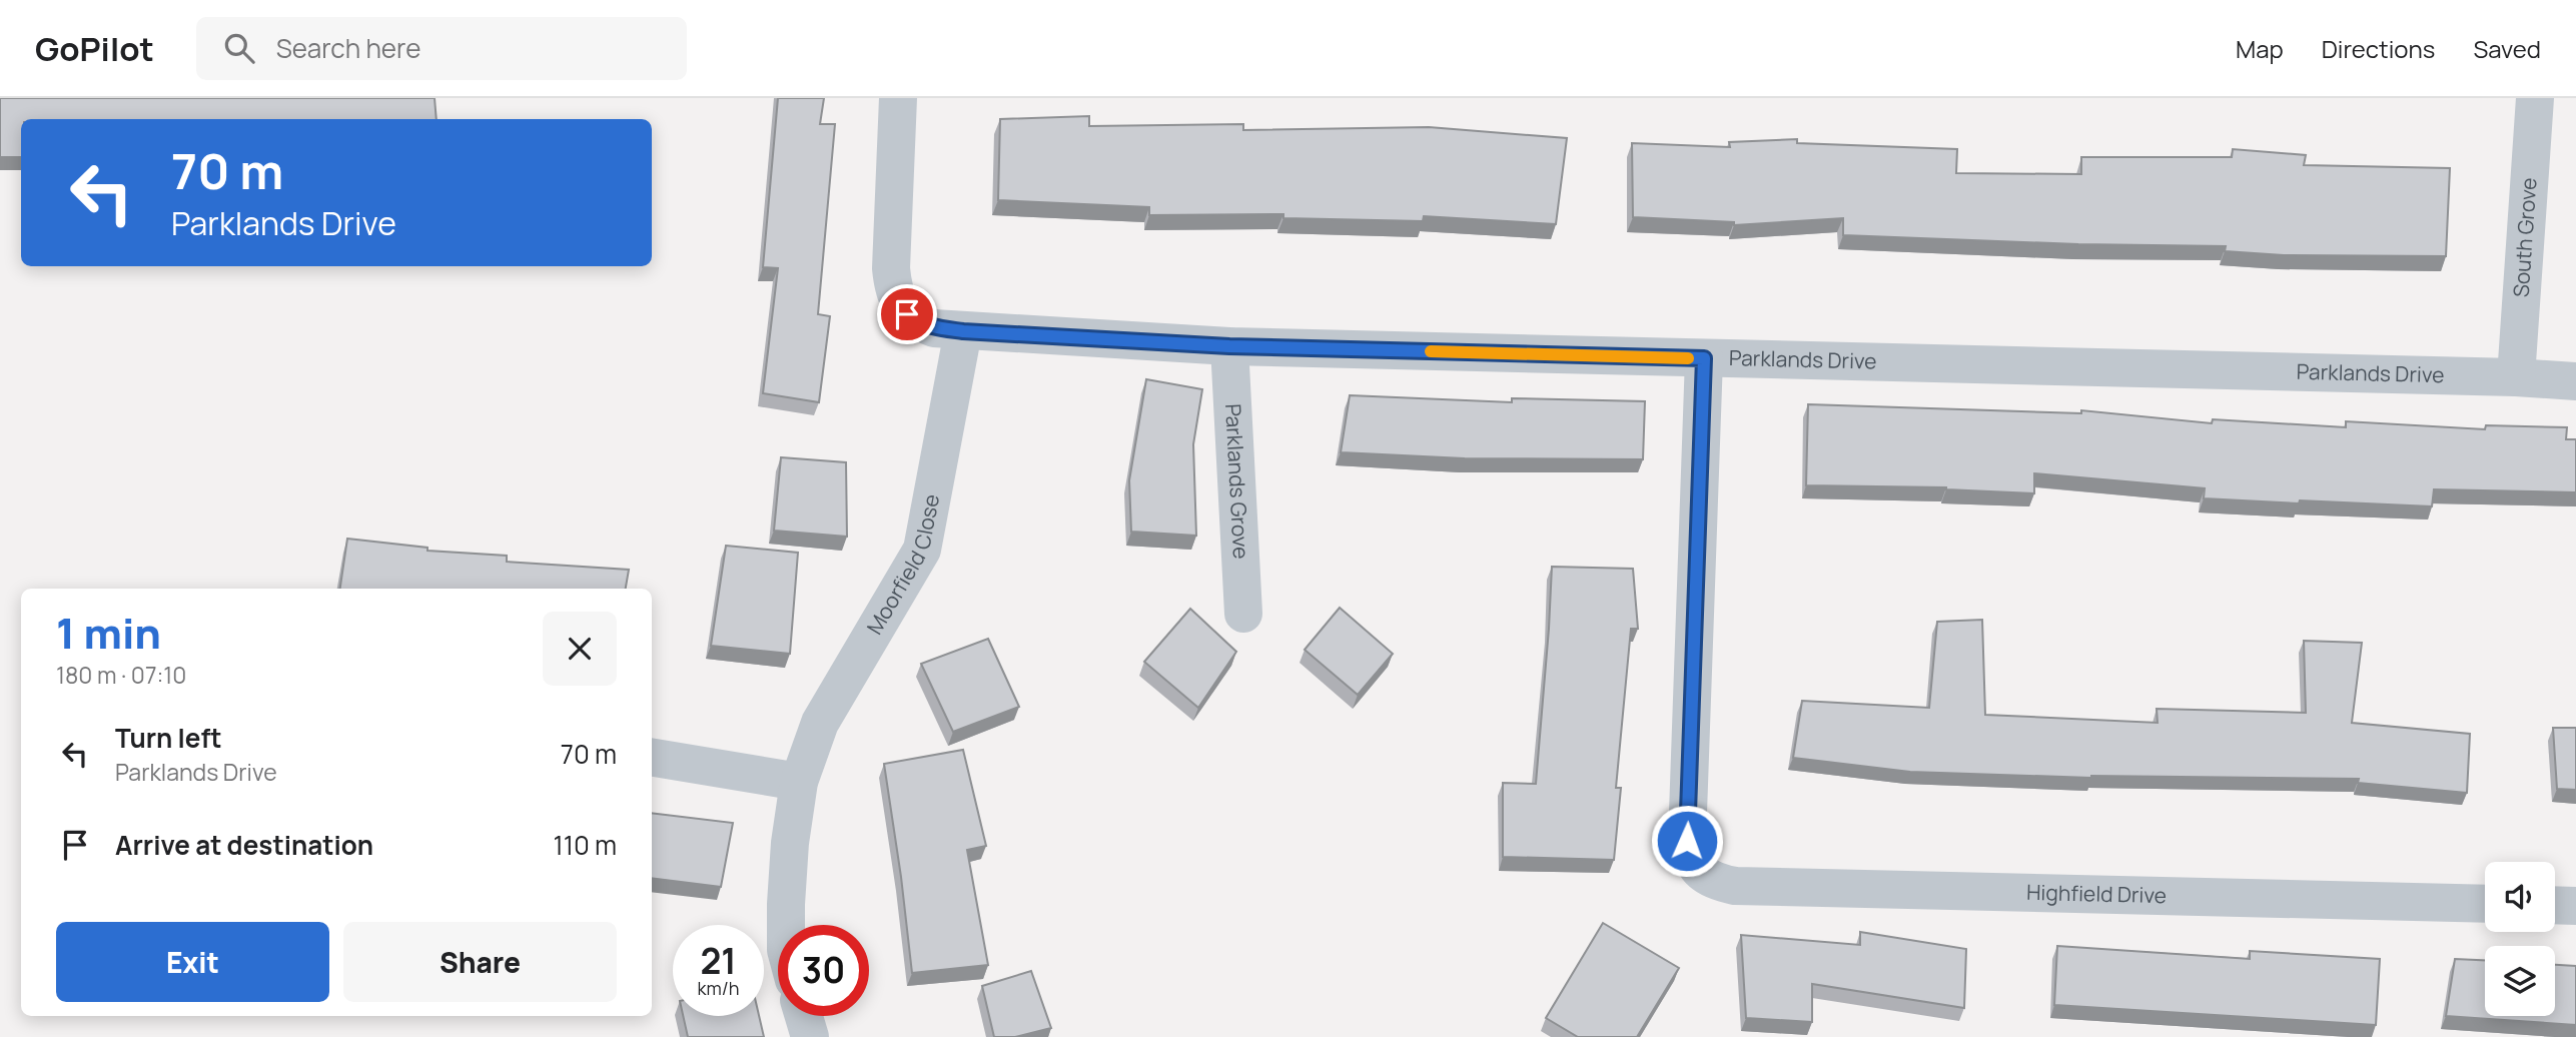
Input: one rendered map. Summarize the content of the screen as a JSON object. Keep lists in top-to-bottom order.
{
  "streets": {
    "street": [
      "South Grove",
      "Parklands Drive",
      "Parklands Grove",
      "Moorfield Close",
      "Highfield Drive"
    ]
  },
  "crossings": [
    ["South Grove", "Parklands Drive"],
    ["Parklands Drive", "Parklands Grove"],
    ["Parklands Drive", "Moorfield Close"],
    ["Parklands Drive", "Highfield Drive"]
  ],
  "page": {
    "header": "GoPilot",
    "search": "Search here",
    "nav": ["Map", "Directions", "Saved"],
    "turn": ["70 m", "Parklands Drive"],
    "heading": ["1 min", "180 m · 07:10"],
    "list": [
      {
        "name": "Turn left",
        "note": "Parklands Drive",
        "value": "70 m"
      },
      {
        "name": "Arrive at destination",
        "value": "110 m"
      }
    ],
    "buttons": ["Exit", "Share"],
    "speed": "21 km/h",
    "limit": "30"
  }
}
